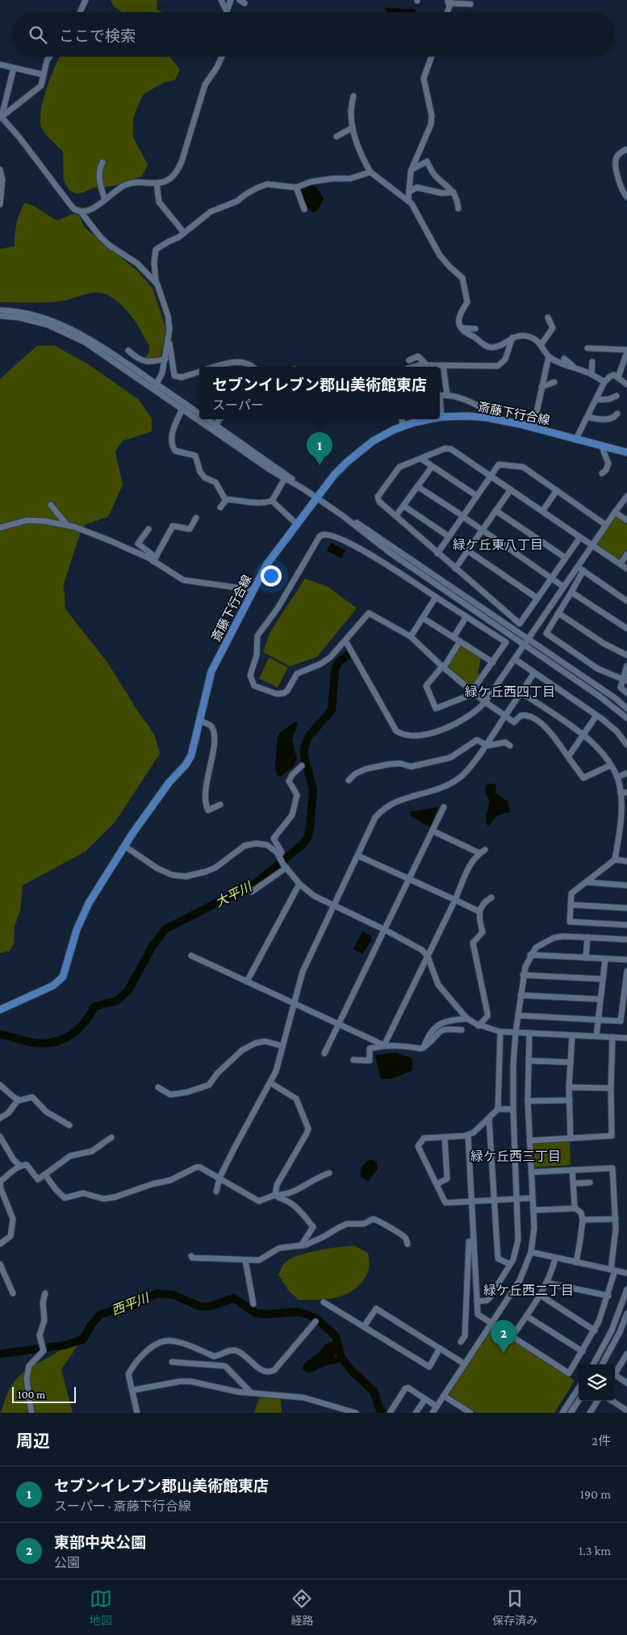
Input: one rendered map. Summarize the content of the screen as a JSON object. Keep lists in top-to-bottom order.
{
  "streets": {
    "main road": ["斎藤下行合線"]
  },
  "districts": [
    "緑ケ丘東八丁目",
    "緑ケ丘西四丁目",
    "緑ケ丘西三丁目",
    "緑ケ丘西二丁目"
  ],
  "water": ["大平川", "西平川"],
  "scale_bar": "100 m",
  "page": {
    "search": "ここで検索",
    "popup": ["セブンイレブン郡山美術館東店", "スーパー"],
    "pins": ["1", "2"],
    "scale": "100 m",
    "heading": ["周辺", "2件"],
    "list": [
      {
        "mark": "1",
        "name": "セブンイレブン郡山美術館東店",
        "note": "スーパー · 斎藤下行合線",
        "value": "190 m"
      },
      {
        "mark": "2",
        "name": "東部中央公園",
        "note": "公園",
        "value": "1.3 km"
      }
    ],
    "nav": ["地図", "経路", "保存済み"]
  }
}
